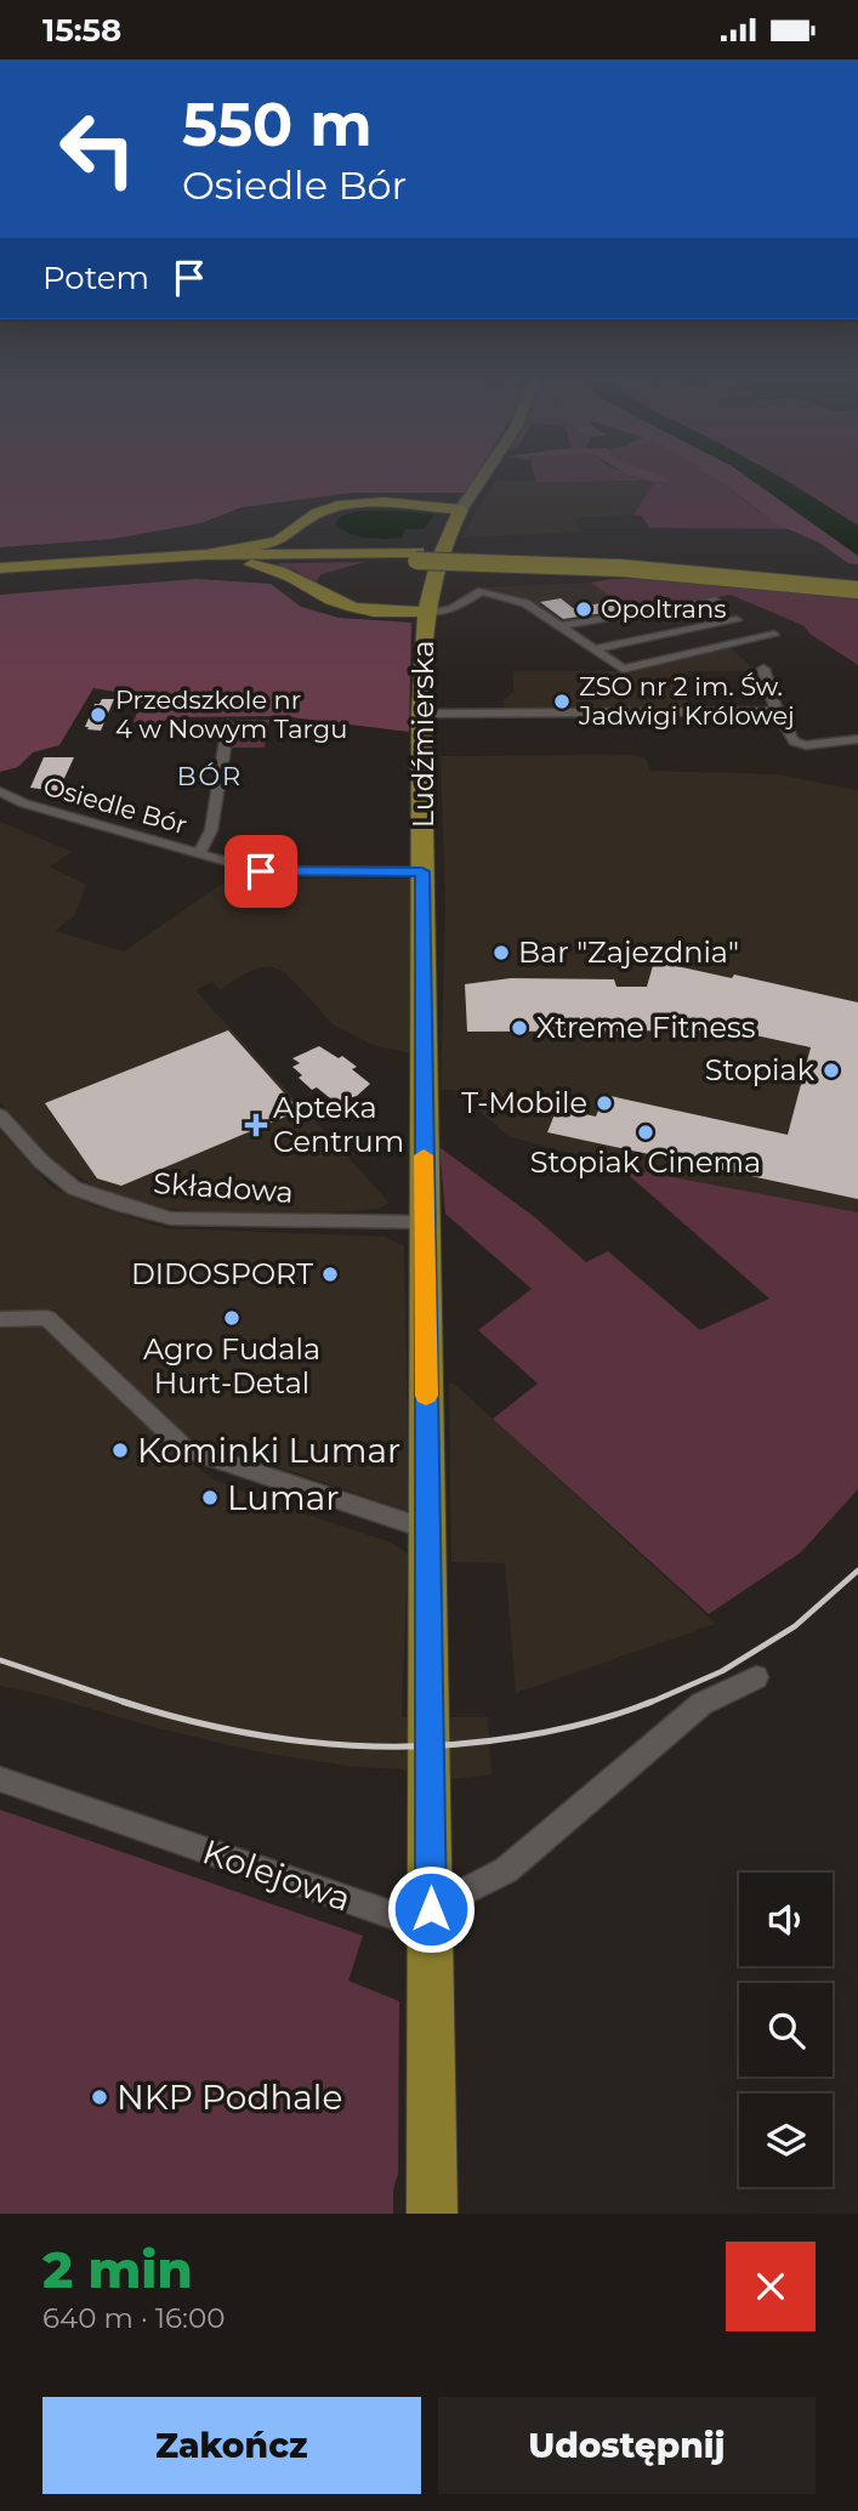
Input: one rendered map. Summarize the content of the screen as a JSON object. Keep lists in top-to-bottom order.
{
  "streets": {
    "main road": ["Ludźmierska"],
    "street": ["Osiedle Bór", "Składowa", "Kolejowa"]
  },
  "crossings": [
    ["Ludźmierska", "Osiedle Bór"],
    ["Ludźmierska", "Składowa"],
    ["Ludźmierska", "Kolejowa"]
  ],
  "districts": ["BÓR"],
  "places": {
    "other": [
      "Opoltrans",
      "ZSO nr 2 im. Św. Jadwigi Królowej",
      "Przedszkole nr 4 w Nowym Targu",
      "Bar \"Zajezdnia\"",
      "Xtreme Fitness",
      "Stopiak",
      "T-Mobile",
      "Stopiak Cinema",
      "DIDOSPORT",
      "Agro Fudala Hurt-Detal",
      "Kominki Lumar",
      "Lumar",
      "NKP Podhale"
    ],
    "health": ["Apteka Centrum"]
  },
  "page": {
    "status": "15:58",
    "turn": ["550 m", "Osiedle Bór"],
    "then": "Potem",
    "heading": ["2 min", "640 m · 16:00"],
    "buttons": ["Zakończ", "Udostępnij"]
  }
}
